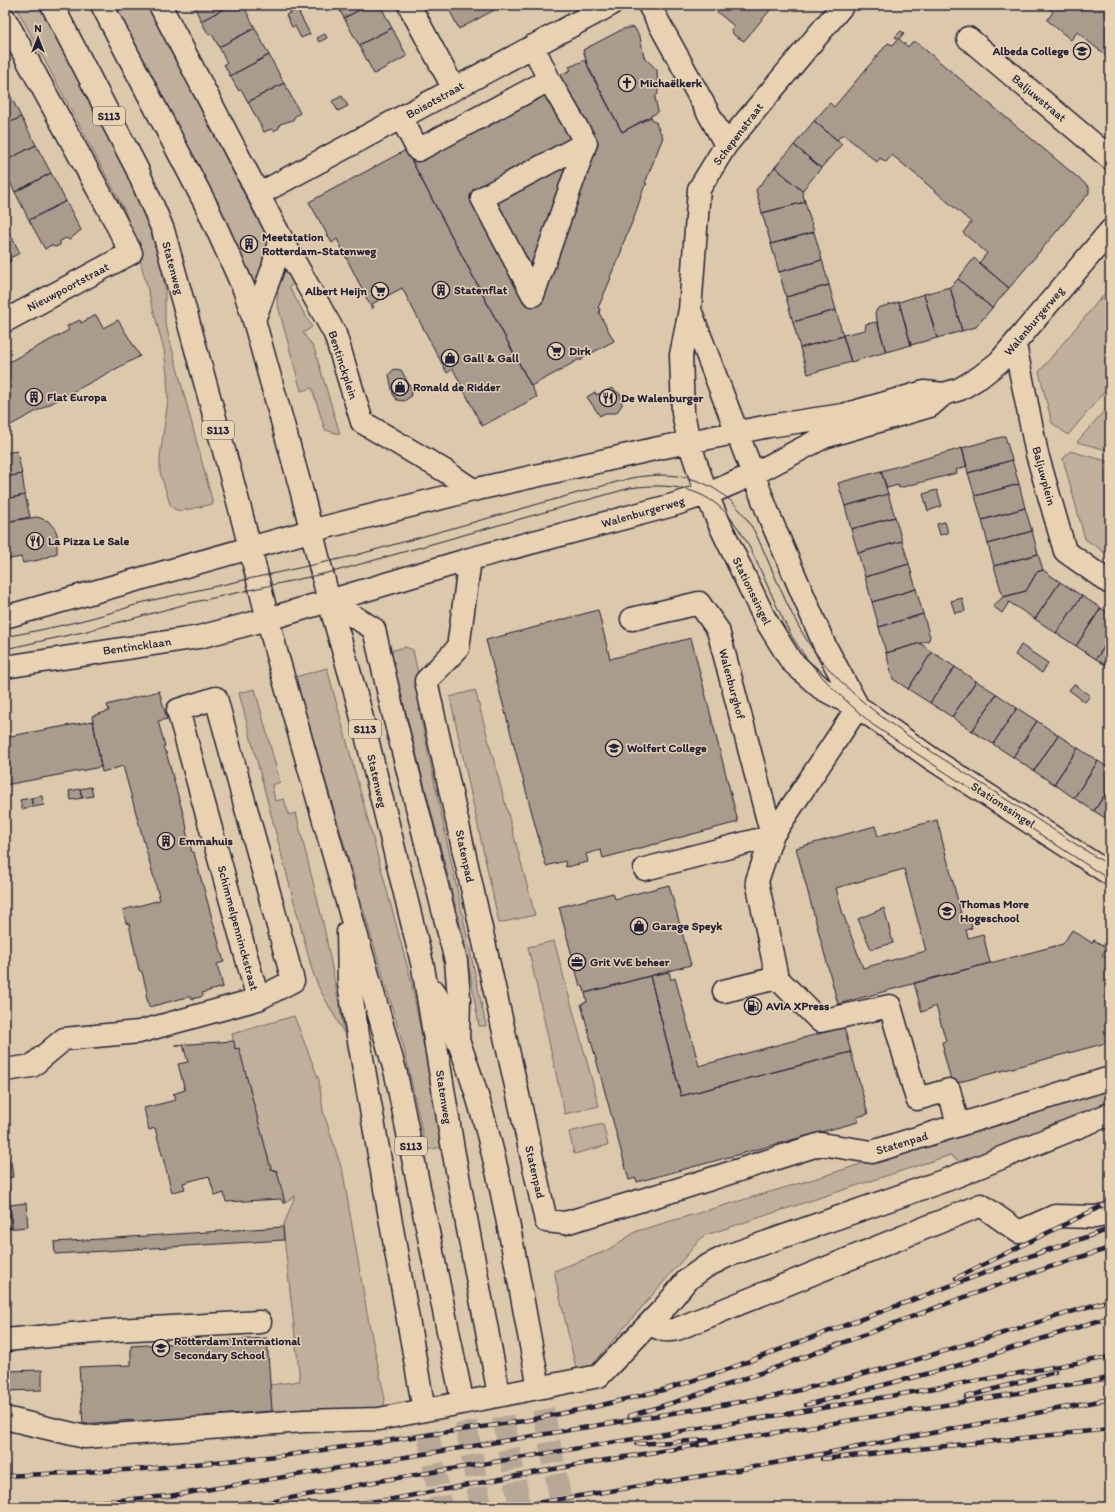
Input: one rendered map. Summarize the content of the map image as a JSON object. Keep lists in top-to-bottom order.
{
  "streets": {
    "street": [
      "Baljuwstraat",
      "Boisotstraat",
      "S113",
      "Schepenstraat",
      "Statenweg",
      "Nieuwpoortstraat",
      "Walenburgerweg",
      "Bentinckplein",
      "Baljuwplein",
      "Stationssingel",
      "Bentincklaan",
      "Walenburghof",
      "Statenpad",
      "Schimmelpenninckstraat"
    ]
  },
  "crossings": [
    ["Boisotstraat", "Bentinckplein"],
    ["S113", "Statenweg"],
    ["S113", "Walenburgerweg"],
    ["S113", "Bentincklaan"],
    ["Schepenstraat", "Walenburgerweg"],
    ["Schepenstraat", "Stationssingel"],
    ["Statenweg", "Walenburgerweg"],
    ["Walenburgerweg", "Bentinckplein"],
    ["Walenburgerweg", "Baljuwplein"],
    ["Walenburgerweg", "Stationssingel"],
    ["Walenburgerweg", "Statenpad"]
  ],
  "places": {
    "school or university": [
      "Albeda College",
      "Wolfert College",
      "Thomas More Hogeschool",
      "Rotterdam International Secondary School"
    ],
    "church": ["Michaëlkerk"],
    "building": [
      "Meetstation Rotterdam-Statenweg",
      "Statenflat",
      "Flat Europa",
      "Emmahuis"
    ],
    "supermarket": ["Albert Heijn", "Dirk"],
    "shop": ["Gall & Gall", "Ronald de Ridder", "Garage Speyk"],
    "restaurant": ["De Walenburger", "La Pizza Le Sale"],
    "office": ["Grit VvE beheer"],
    "fuel station": ["AVIA XPress"]
  },
  "north": "top"
}
